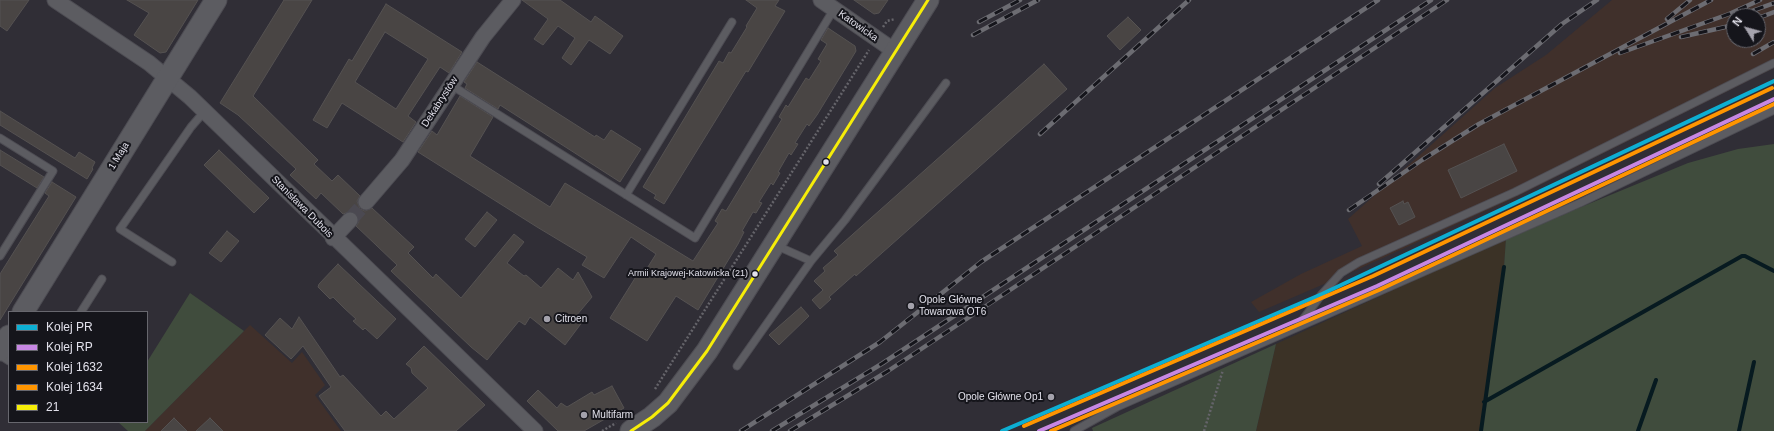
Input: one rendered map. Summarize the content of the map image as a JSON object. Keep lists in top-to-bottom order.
{
  "streets": {
    "street": [
      "Katowicka",
      "Dekabrystów",
      "1 Maja",
      "Stanisława Dubois"
    ]
  },
  "crossings": [
    ["1 Maja", "Stanisława Dubois"]
  ],
  "places": [
    "Armii Krajowej-Katowicka (21)",
    "Opole Główne Towarowa OT6",
    "Citroen",
    "Opole Główne Op1",
    "Multifarm"
  ],
  "lines": [
    "transit line 21",
    "rail line PR",
    "rail line 1632",
    "rail line RP",
    "rail line 1634"
  ],
  "legend": [
    "Kolej PR",
    "Kolej RP",
    "Kolej 1632",
    "Kolej 1634",
    "21"
  ],
  "north": "top left"
}
